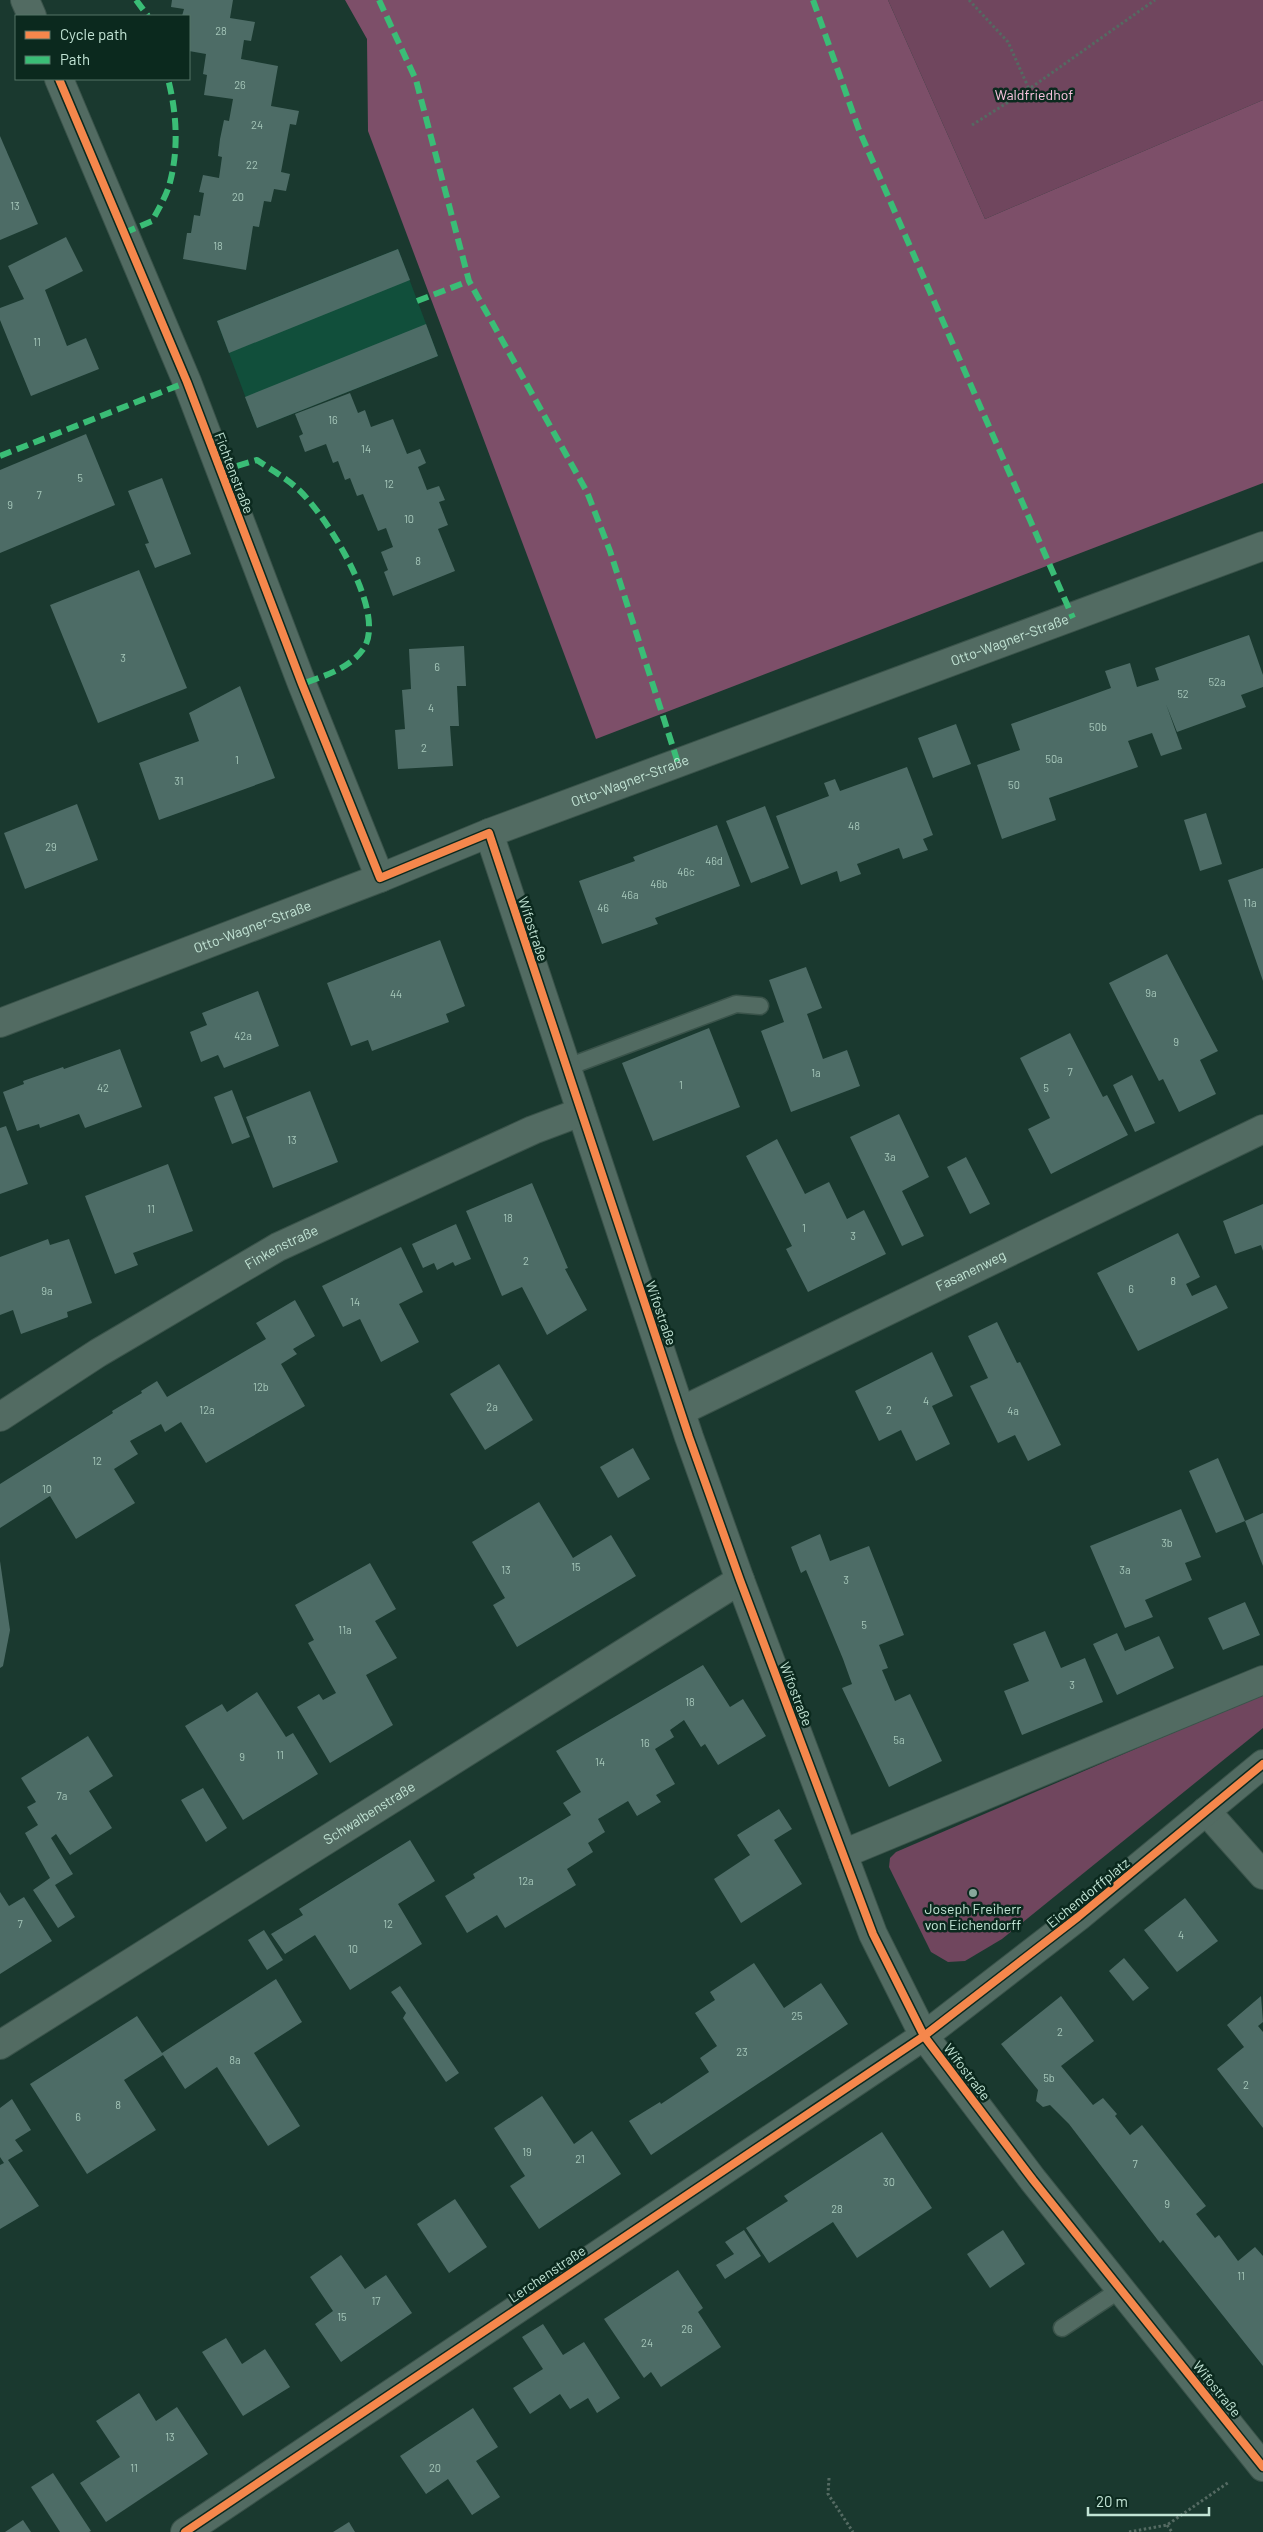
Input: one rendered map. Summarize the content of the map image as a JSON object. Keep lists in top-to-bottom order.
{
  "streets": {
    "street": [
      "Fichtenstraße",
      "Otto-Wagner-Straße",
      "Wifostraße",
      "Finkenstraße",
      "Fasanenweg",
      "Schwalbenstraße",
      "Eichendorffplatz",
      "Lerchenstraße"
    ]
  },
  "crossings": [
    ["Fichtenstraße", "Otto-Wagner-Straße"],
    ["Otto-Wagner-Straße", "Wifostraße"],
    ["Wifostraße", "Finkenstraße"],
    ["Wifostraße", "Fasanenweg"],
    ["Wifostraße", "Schwalbenstraße"],
    ["Wifostraße", "Eichendorffplatz"],
    ["Wifostraße", "Lerchenstraße"],
    ["Eichendorffplatz", "Lerchenstraße"]
  ],
  "parks": ["Waldfriedhof"],
  "places": ["Joseph Freiherr von Eichendorff"],
  "house_numbers": [
    "28",
    "26",
    "24",
    "22",
    "20",
    "13",
    "18",
    "11",
    "16",
    "14",
    "5",
    "12",
    "7",
    "9",
    "10",
    "8",
    "3",
    "6",
    "52a",
    "52",
    "4",
    "50b",
    "2",
    "50a",
    "1",
    "31",
    "50",
    "48",
    "29",
    "46d",
    "46c",
    "46b",
    "46a",
    "11a",
    "46",
    "9a",
    "44",
    "42a",
    "9",
    "7",
    "1a",
    "1",
    "42",
    "5",
    "13",
    "3a",
    "11",
    "18",
    "1",
    "3",
    "2",
    "8",
    "6",
    "9a",
    "14",
    "12b",
    "4",
    "2a",
    "12a",
    "2",
    "4a",
    "12",
    "10",
    "3b",
    "15",
    "13",
    "3a",
    "3",
    "5",
    "11a",
    "3",
    "18",
    "5a",
    "16",
    "11",
    "9",
    "14",
    "7a",
    "12a",
    "7",
    "12",
    "4",
    "10",
    "25",
    "2",
    "23",
    "8a",
    "5b",
    "2",
    "8",
    "6",
    "19",
    "21",
    "7",
    "30",
    "9",
    "28",
    "11",
    "17",
    "15",
    "26",
    "24",
    "13",
    "11",
    "20"
  ],
  "legend": ["Cycle path", "Path"],
  "scale_bar": "20 m"
}
